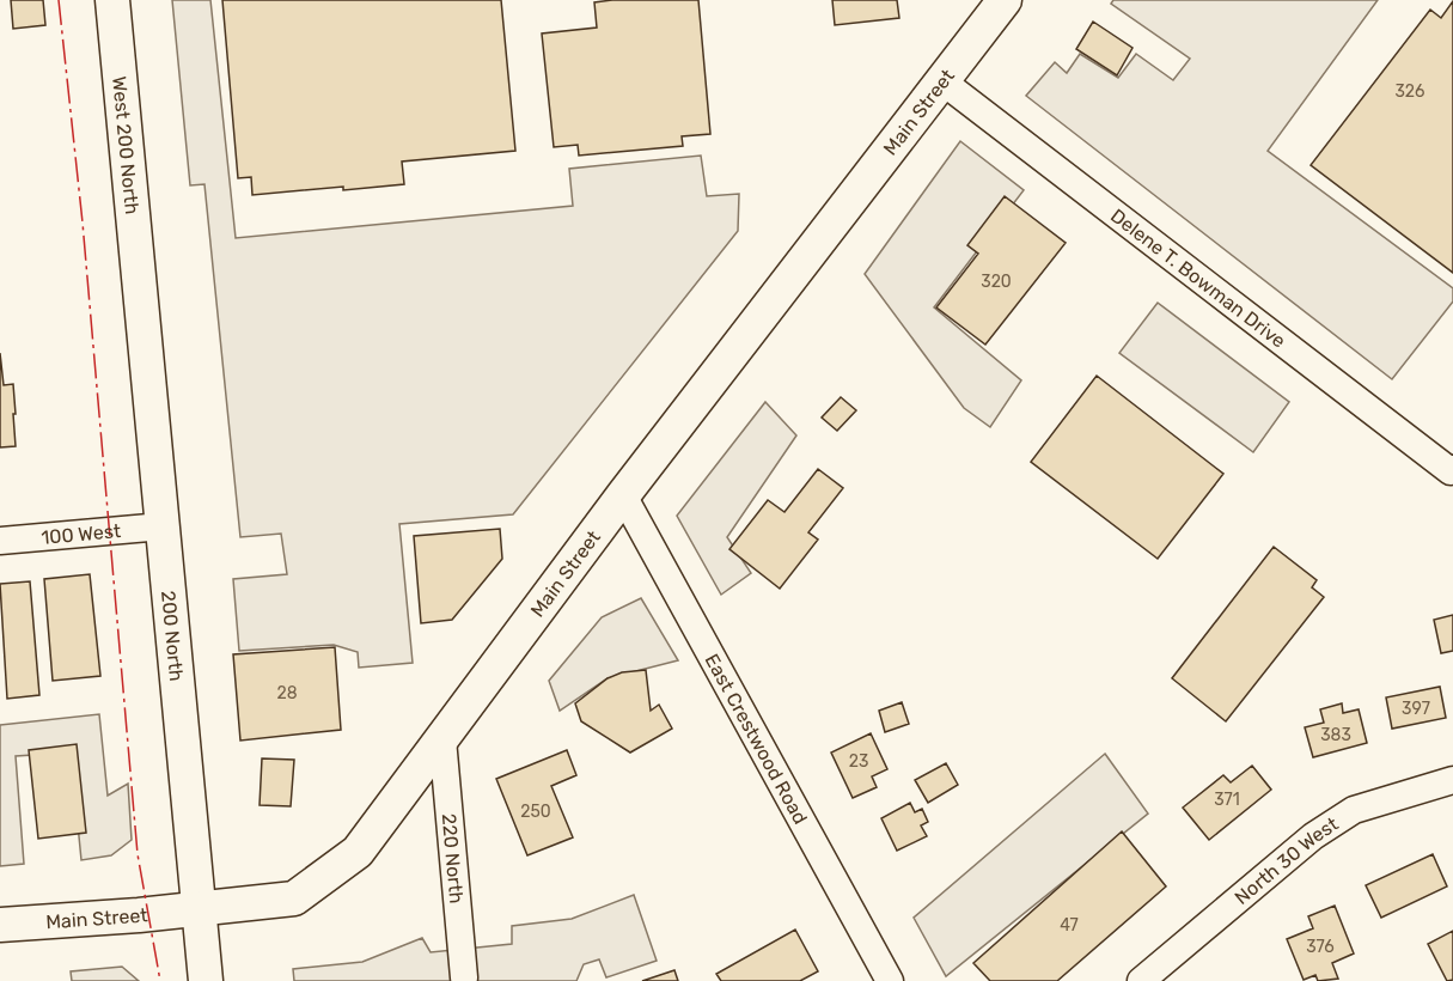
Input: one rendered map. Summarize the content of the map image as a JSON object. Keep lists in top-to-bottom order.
{
  "streets": {
    "main road": ["Main Street", "West 200 North", "200 North"],
    "street": [
      "Delene T. Bowman Drive",
      "100 West",
      "East Crestwood Road",
      "220 North",
      "North 30 West"
    ]
  },
  "crossings": [
    ["Main Street", "Delene T. Bowman Drive"],
    ["Main Street", "200 North"],
    ["Main Street", "East Crestwood Road"],
    ["Main Street", "220 North"],
    ["West 200 North", "200 North"],
    ["100 West", "200 North"]
  ],
  "house_numbers": [
    "326",
    "320",
    "28",
    "397",
    "383",
    "23",
    "371",
    "250",
    "47",
    "376"
  ]
}
